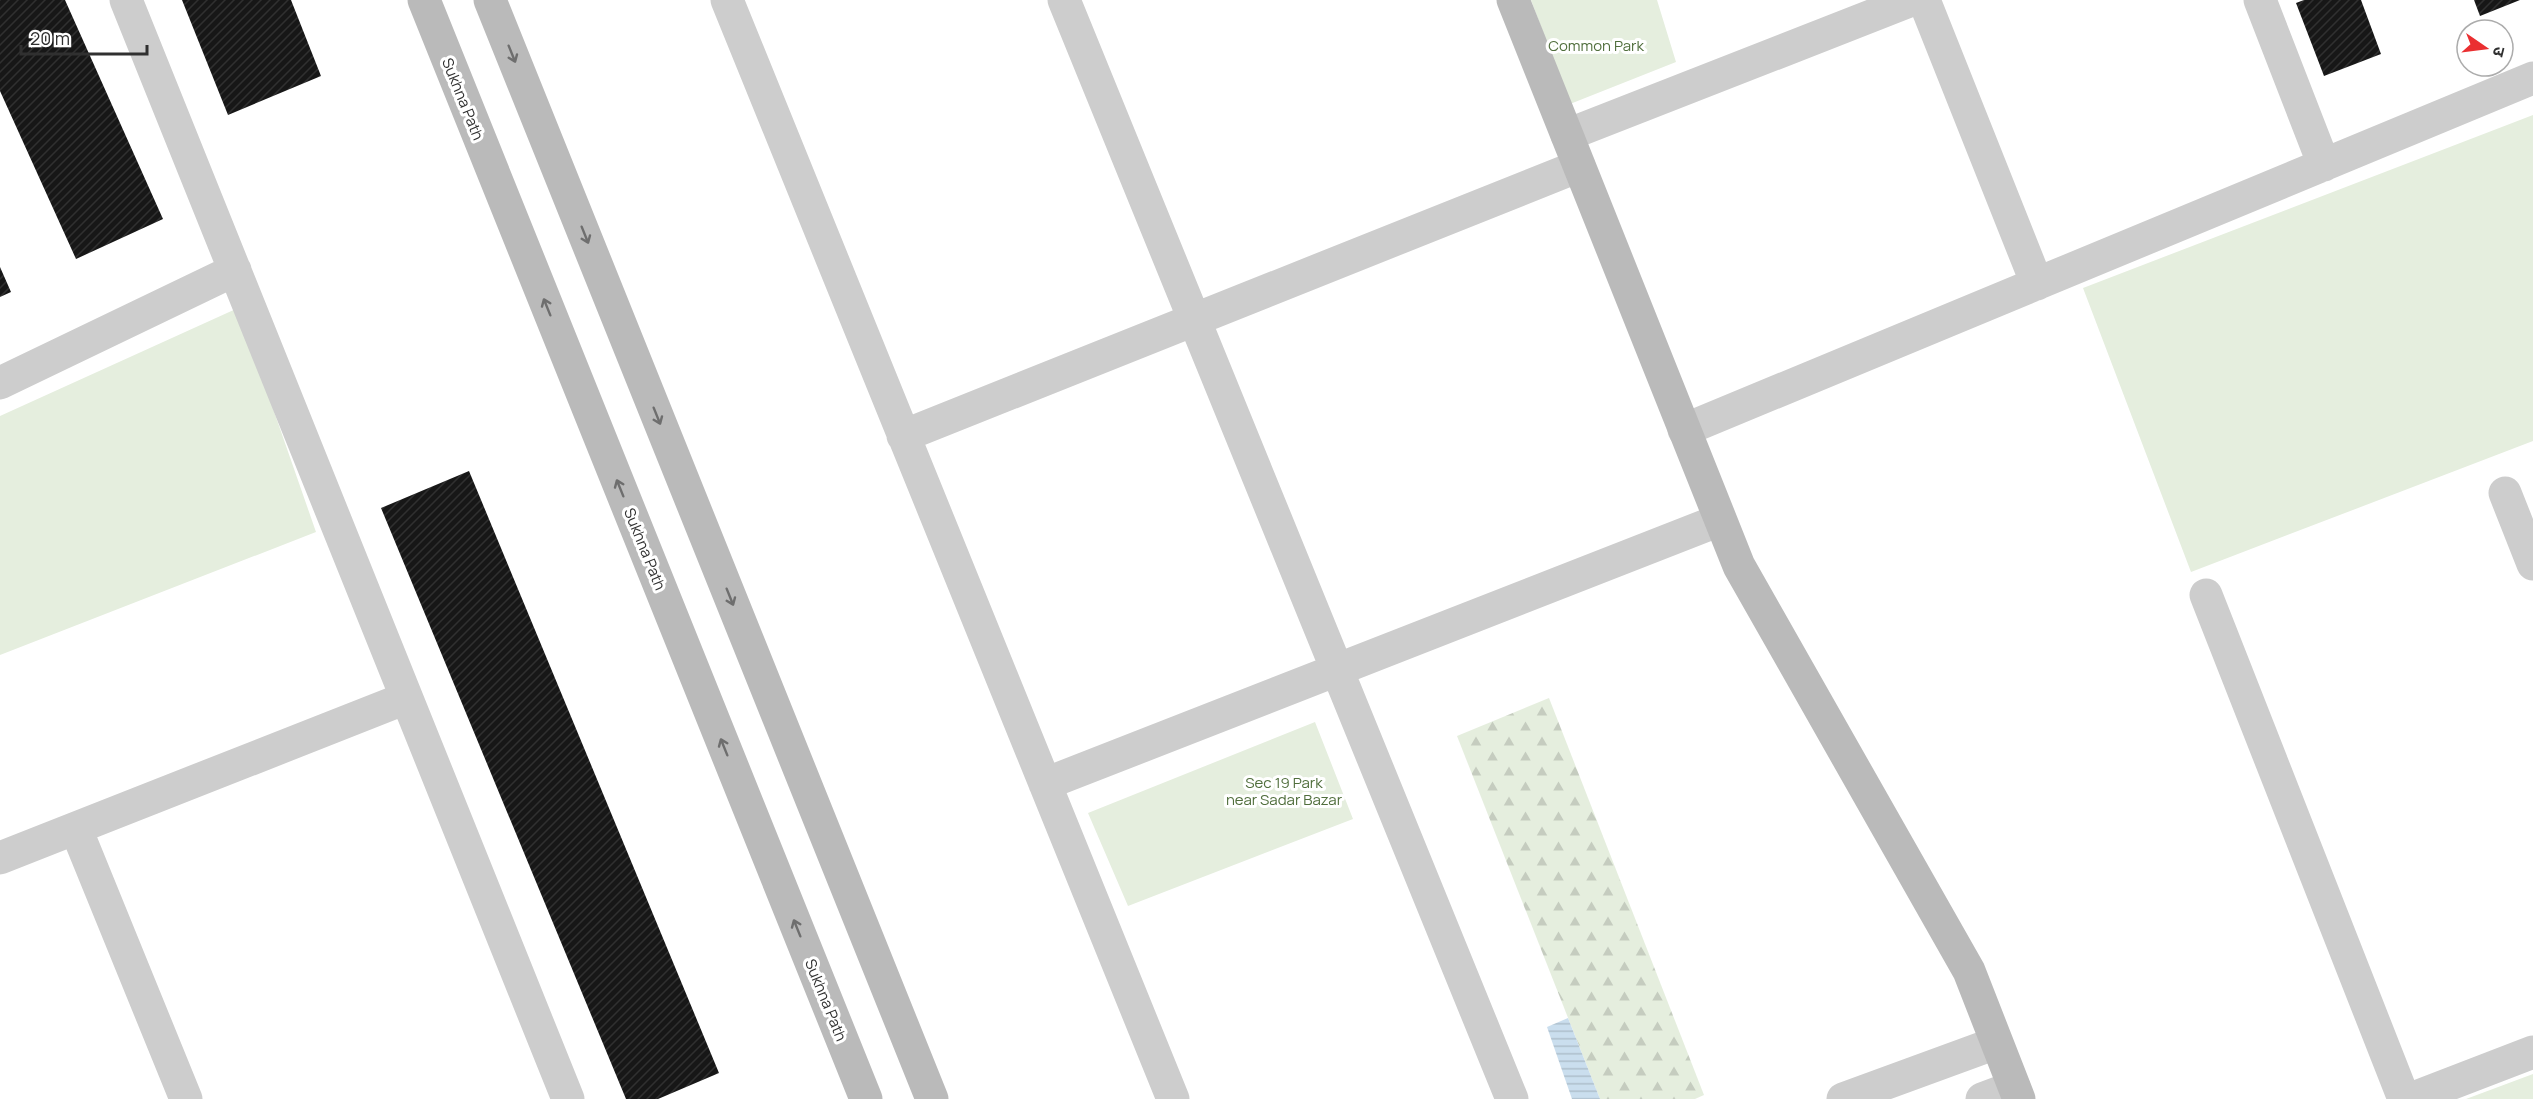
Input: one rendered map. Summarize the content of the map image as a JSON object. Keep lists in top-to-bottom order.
{
  "streets": {
    "main road": ["Sukhna Path"]
  },
  "parks": ["Common Park", "Sec 19 Park near Sadar Bazar"],
  "scale_bar": "20 m",
  "north": "right"
}
